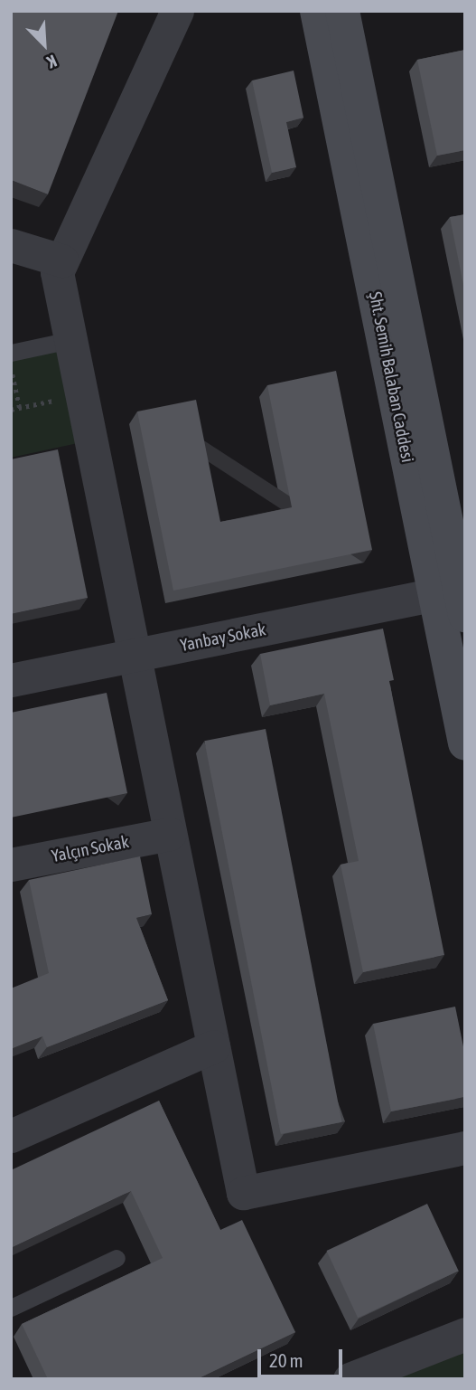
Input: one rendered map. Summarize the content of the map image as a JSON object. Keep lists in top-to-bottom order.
{
  "streets": {
    "street": ["Şht. Semih Balaban Caddesi", "Yanbay Sokak", "Yalçın Sokak"]
  },
  "crossings": [
    ["Şht. Semih Balaban Caddesi", "Yanbay Sokak"]
  ],
  "scale_bar": "20 m",
  "north": "bottom right"
}
